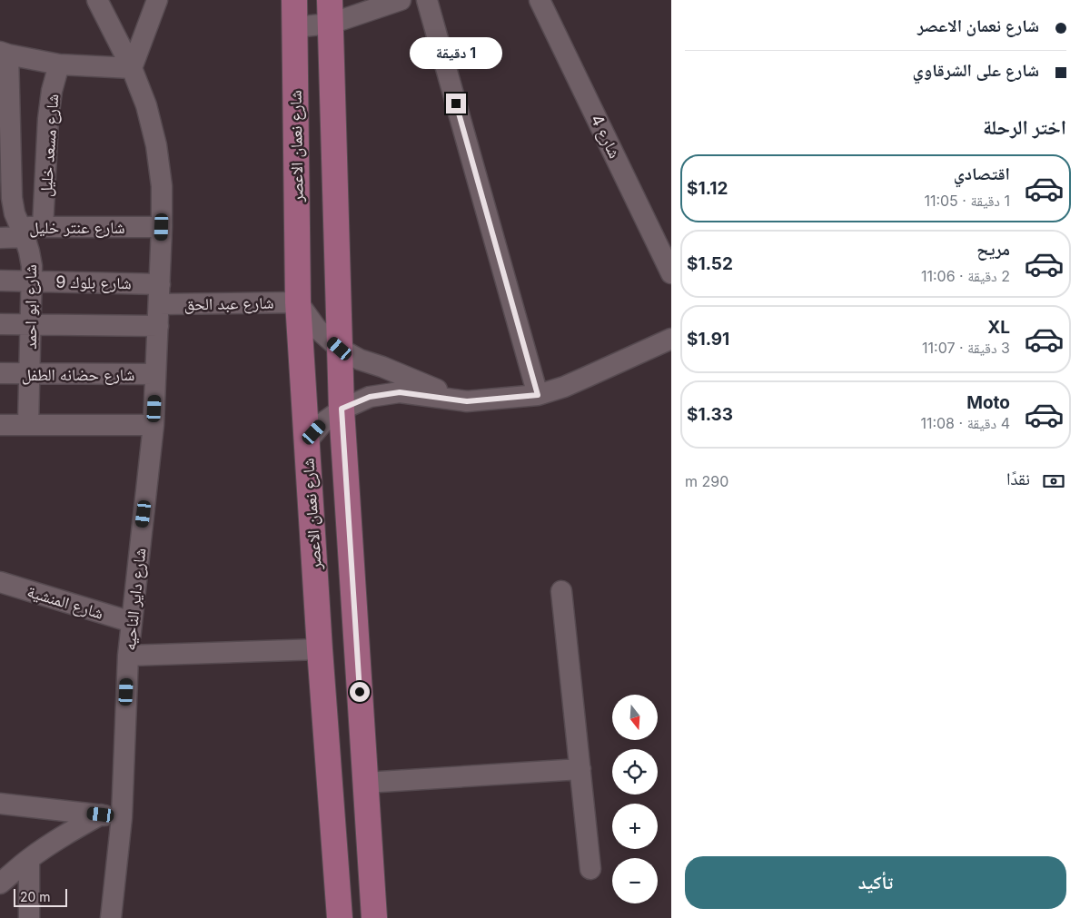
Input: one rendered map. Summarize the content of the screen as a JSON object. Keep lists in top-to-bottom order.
{
  "streets": {
    "main road": ["شارع نعمان الاعصر"],
    "street": [
      "شارع 4",
      "شارع مسعد خليل",
      "شارع عنتر خليل",
      "شارع بلوك 9",
      "شارع عبد الحق",
      "شارع ابو احمد",
      "شارع حضانه الطفل",
      "شارع داير الناحيه",
      "شارع المنشية"
    ]
  },
  "crossings": [
    ["شارع مسعد خليل", "شارع عنتر خليل"],
    ["شارع نعمان الاعصر", "شارع عبد الحق"],
    ["شارع عنتر خليل", "شارع ابو احمد"],
    ["شارع عنتر خليل", "شارع داير الناحيه"],
    ["شارع بلوك 9", "شارع ابو احمد"],
    ["شارع بلوك 9", "شارع داير الناحيه"],
    ["شارع عبد الحق", "شارع داير الناحيه"],
    ["شارع ابو احمد", "شارع حضانه الطفل"],
    ["شارع حضانه الطفل", "شارع داير الناحيه"],
    ["شارع داير الناحيه", "شارع المنشية"]
  ],
  "scale_bar": "20 m",
  "north": "bottom",
  "page": {
    "banner": ["شارع نعمان الاعصر", "شارع على الشرقاوي"],
    "bubble": "1 دقيقة",
    "heading": "اختر الرحلة",
    "list": [
      {
        "name": "اقتصادي",
        "note": "1 دقيقة · 11:05",
        "value": "$1.12"
      },
      {
        "name": "مريح",
        "note": "2 دقيقة · 11:06",
        "value": "$1.52"
      },
      {
        "name": "XL",
        "note": "3 دقيقة · 11:07",
        "value": "$1.91"
      },
      {
        "name": "Moto",
        "note": "4 دقيقة · 11:08",
        "value": "$1.33"
      }
    ],
    "pay": ["نقدًا", "290 m"],
    "map_buttons": ["+", "−"],
    "buttons": "تأكيد",
    "scale": "20 m"
  }
}
